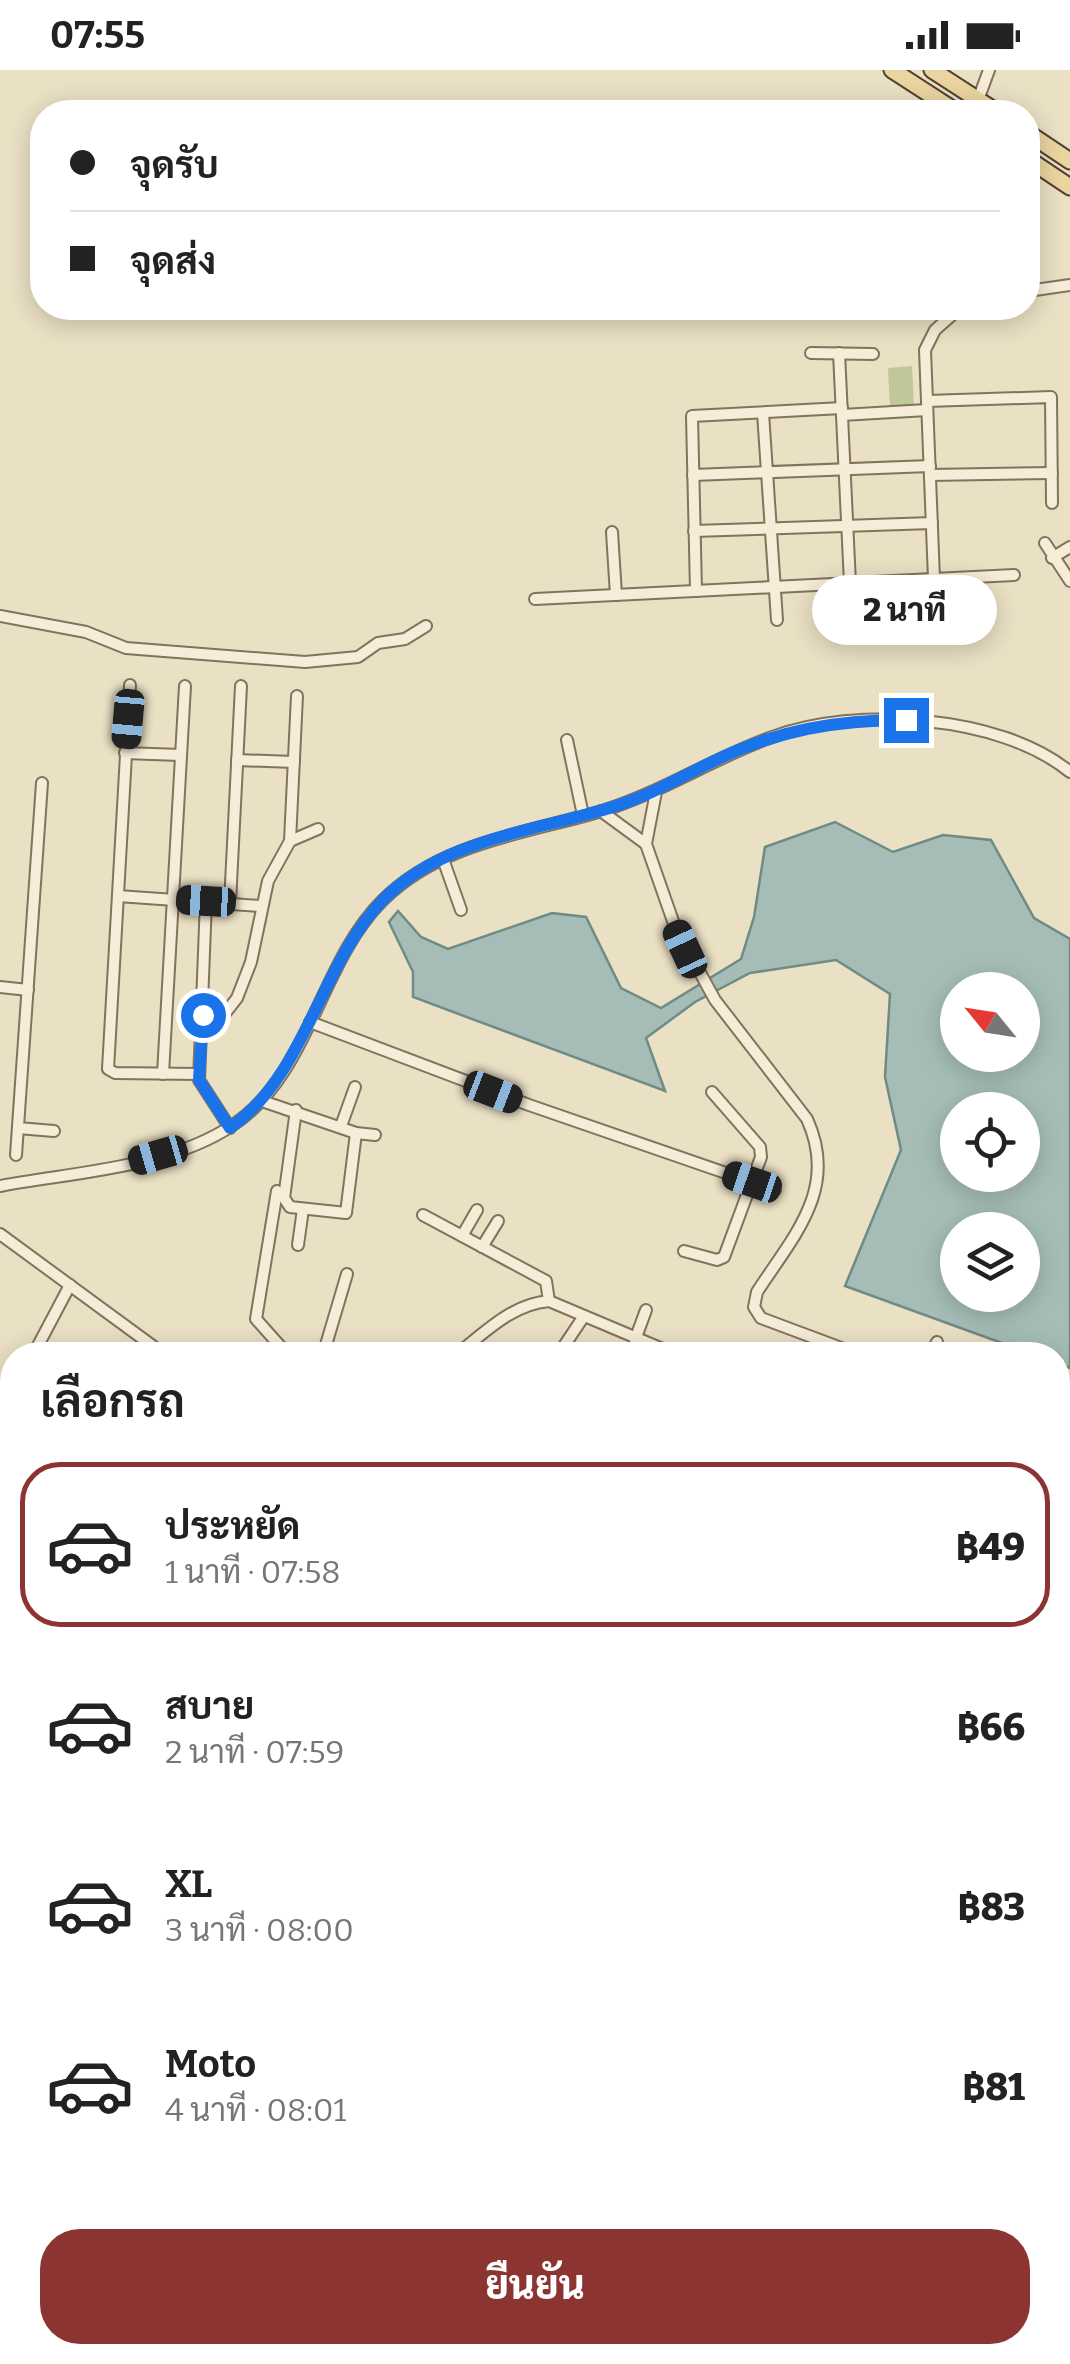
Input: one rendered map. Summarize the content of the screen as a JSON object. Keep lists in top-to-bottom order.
{
  "north": "top left",
  "page": {
    "status": "07:55",
    "banner": ["จุดรับ", "จุดส่ง"],
    "bubble": "2 นาที",
    "heading": "เลือกรถ",
    "list": [
      {
        "name": "ประหยัด",
        "note": "1 นาที · 07:58",
        "value": "฿49"
      },
      {
        "name": "สบาย",
        "note": "2 นาที · 07:59",
        "value": "฿66"
      },
      {
        "name": "XL",
        "note": "3 นาที · 08:00",
        "value": "฿83"
      },
      {
        "name": "Moto",
        "note": "4 นาที · 08:01",
        "value": "฿81"
      }
    ],
    "buttons": "ยืนยัน"
  }
}
